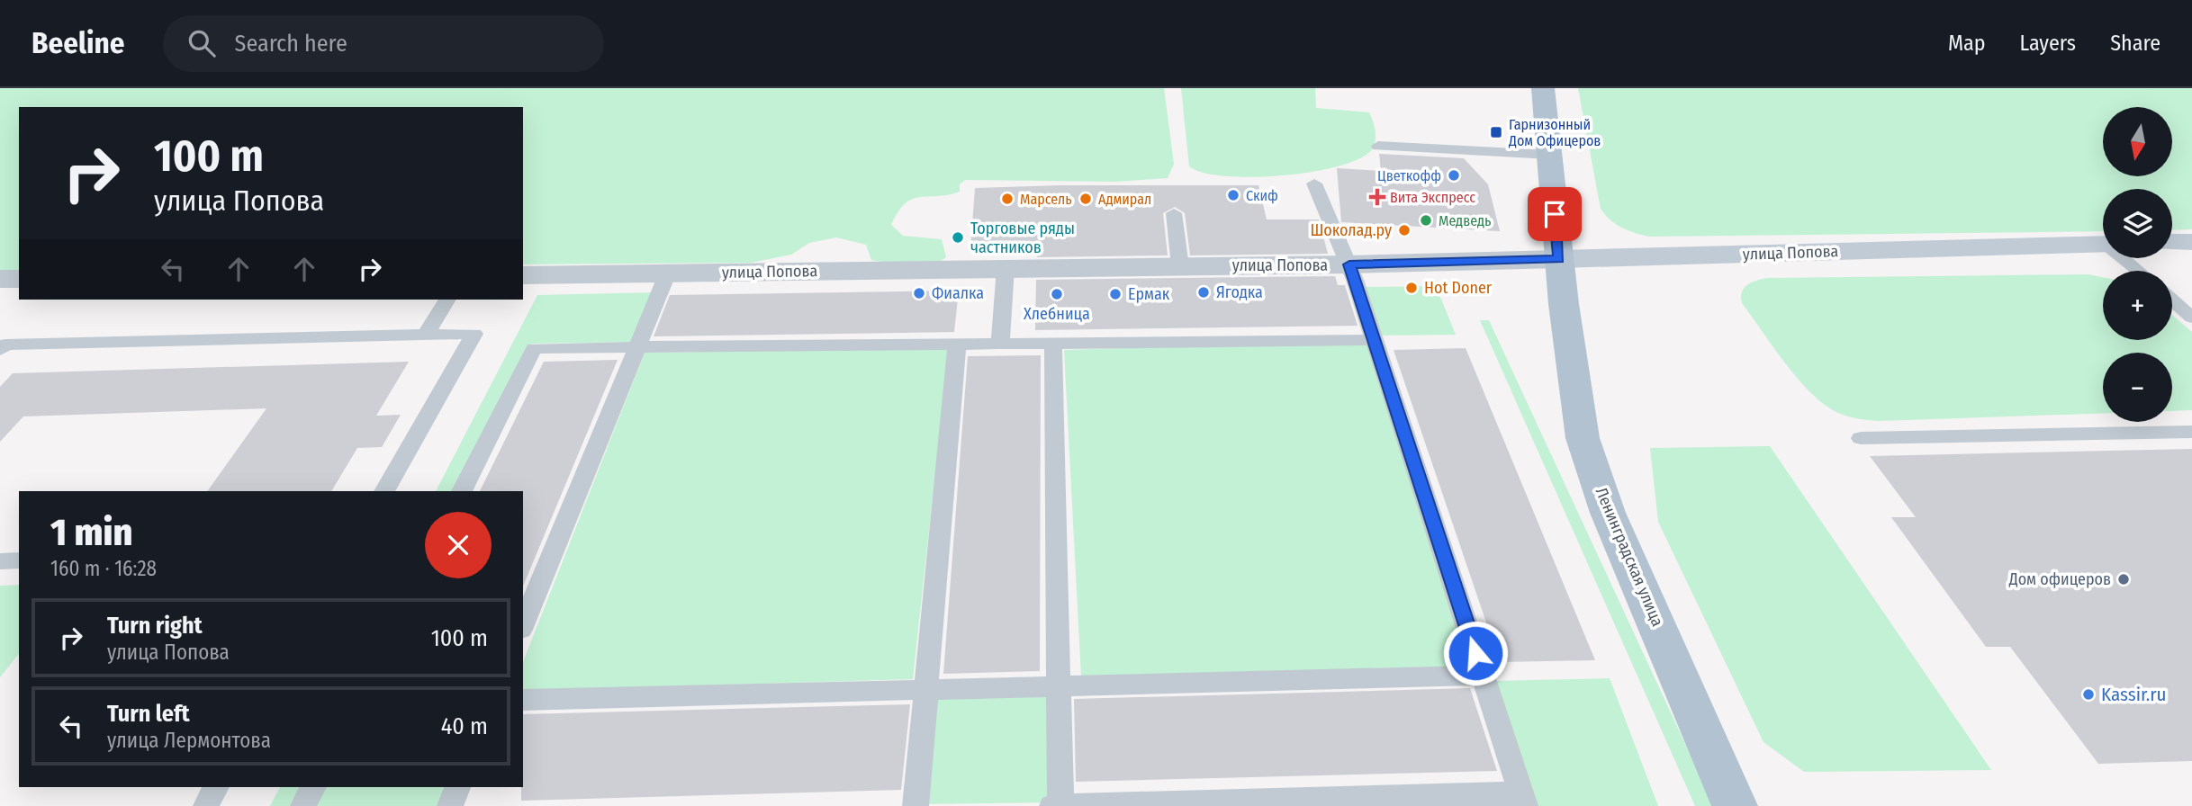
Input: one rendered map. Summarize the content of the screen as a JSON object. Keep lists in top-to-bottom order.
{
  "streets": {
    "main road": ["Ленинградская улица"],
    "street": ["улица Попова"]
  },
  "crossings": [
    ["улица Попова", "Ленинградская улица"]
  ],
  "places": {
    "transit": ["Гарнизонный Дом Офицеров"],
    "other": [
      "Цветкофф",
      "Скиф",
      "Марсель",
      "Адмирал",
      "Медведь",
      "Шоколад.ру",
      "Торговые ряды частников",
      "Hot Doner",
      "Ягодка",
      "Фиалка",
      "Хлебница",
      "Ермак",
      "Дом офицеров",
      "Kassir.ru"
    ],
    "health": ["Вита Экспресс"]
  },
  "north": "bottom",
  "page": {
    "header": "Beeline",
    "search": "Search here",
    "nav": ["Map", "Layers", "Share"],
    "map_buttons": ["+", "−"],
    "turn": ["100 m", "улица Попова"],
    "heading": ["1 min", "160 m · 16:28"],
    "list": [
      {
        "name": "Turn right",
        "note": "улица Попова",
        "value": "100 m"
      },
      {
        "name": "Turn left",
        "note": "улица Лермонтова",
        "value": "40 m"
      }
    ]
  }
}
